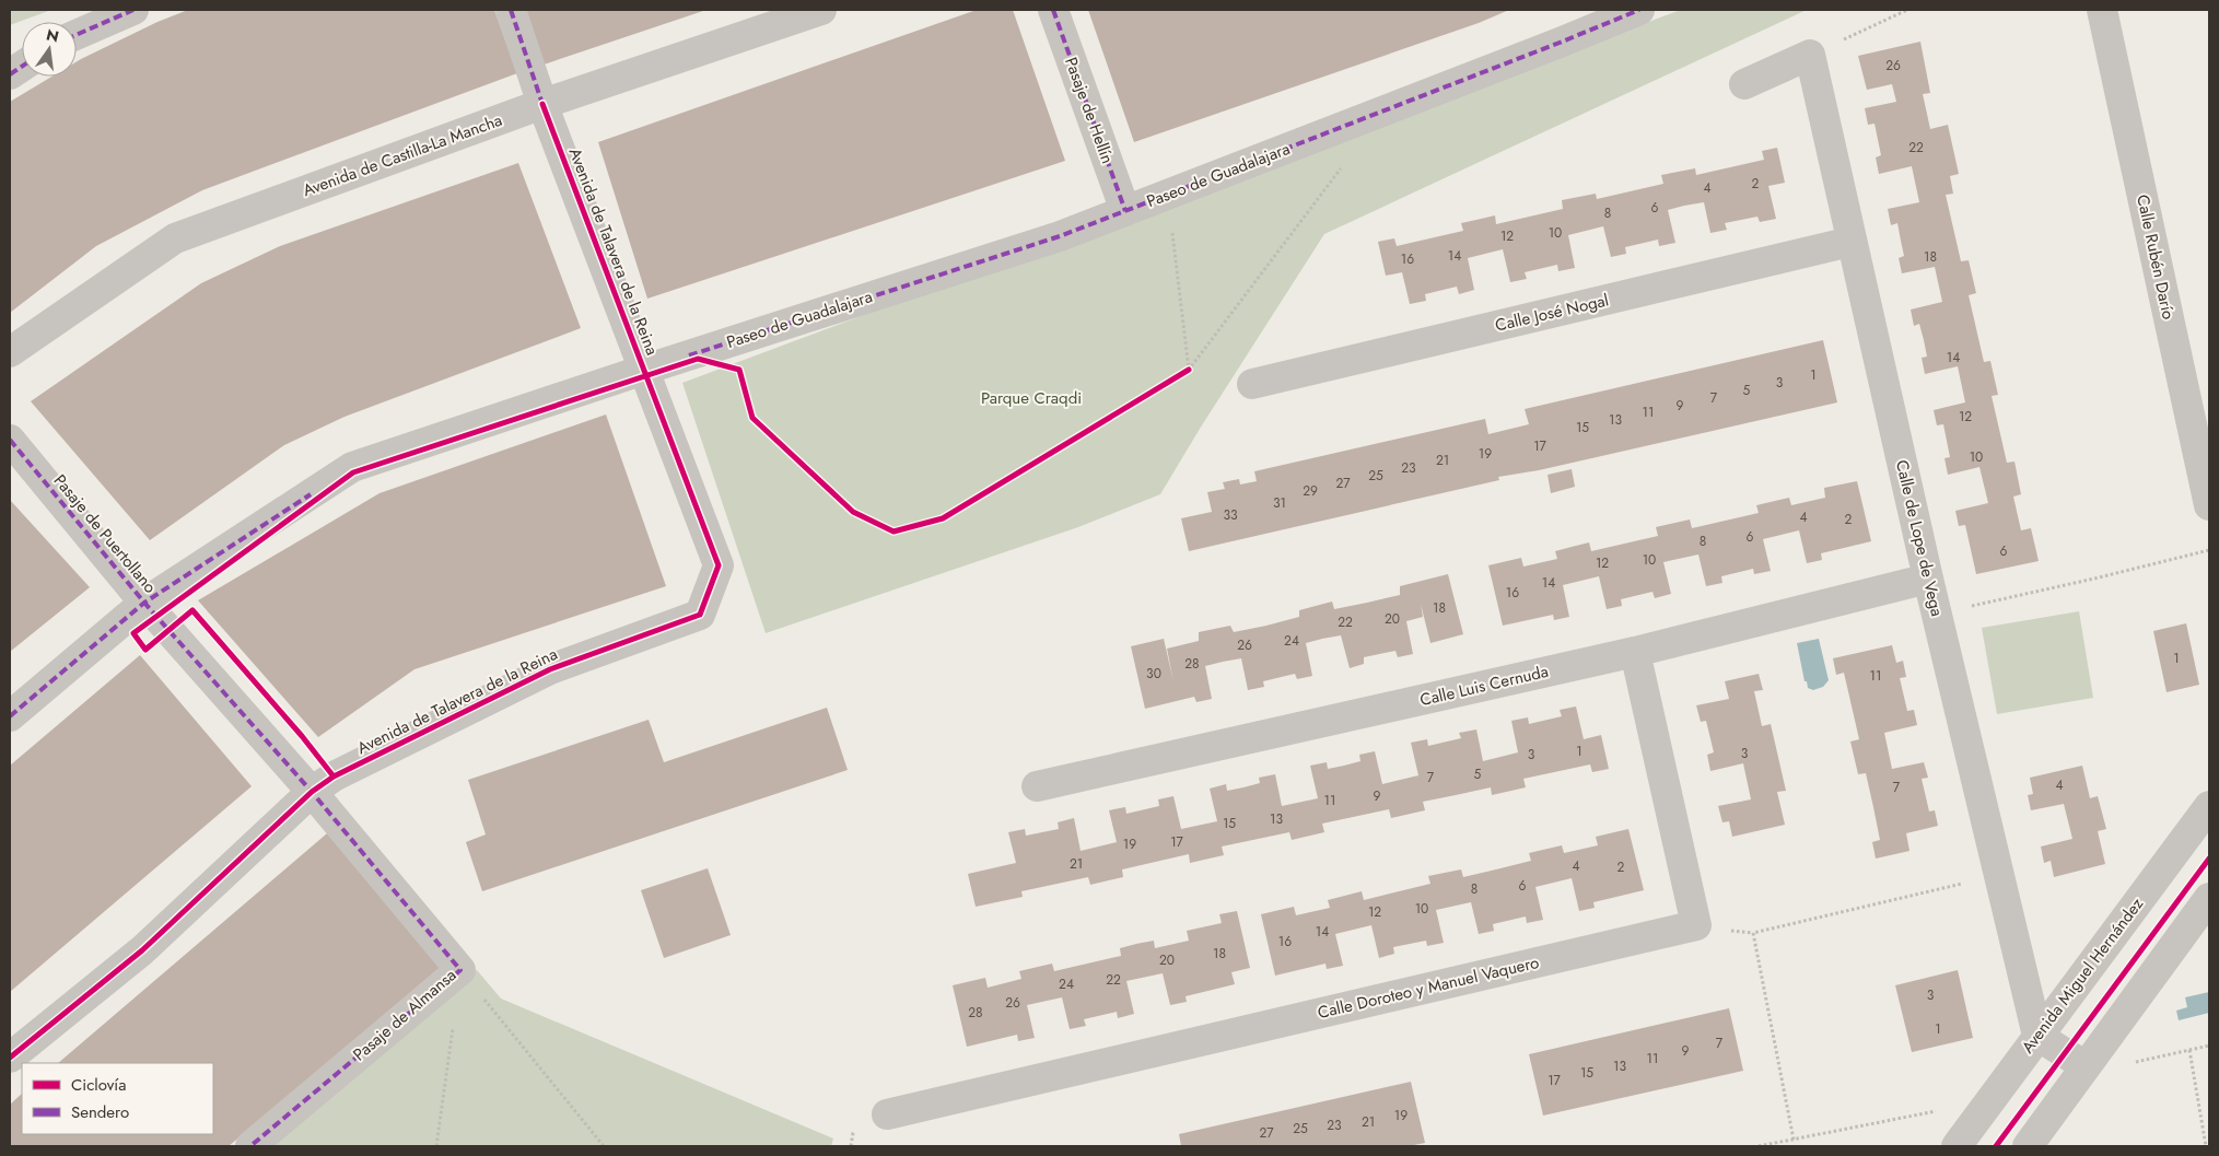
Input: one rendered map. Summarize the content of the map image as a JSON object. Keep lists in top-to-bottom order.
{
  "streets": {
    "street": [
      "Pasaje de Hellín",
      "Avenida de Castilla-La Mancha",
      "Paseo de Guadalajara",
      "Avenida de Talavera de la Reina",
      "Calle Rubén Darío",
      "Calle José Nogal",
      "Pasaje de Puertollano",
      "Calle de Lope de Vega",
      "Calle Luis Cernuda",
      "Avenida Miguel Hernández",
      "Calle Doroteo y Manuel Vaquero",
      "Pasaje de Almansa"
    ]
  },
  "crossings": [
    ["Pasaje de Hellín", "Paseo de Guadalajara"],
    ["Avenida de Castilla-La Mancha", "Avenida de Talavera de la Reina"],
    ["Paseo de Guadalajara", "Avenida de Talavera de la Reina"],
    ["Paseo de Guadalajara", "Pasaje de Puertollano"],
    ["Avenida de Talavera de la Reina", "Pasaje de Puertollano"],
    ["Avenida de Talavera de la Reina", "Pasaje de Almansa"],
    ["Calle José Nogal", "Calle de Lope de Vega"],
    ["Pasaje de Puertollano", "Pasaje de Almansa"],
    ["Calle de Lope de Vega", "Calle Luis Cernuda"],
    ["Calle de Lope de Vega", "Avenida Miguel Hernández"],
    ["Calle Luis Cernuda", "Calle Doroteo y Manuel Vaquero"]
  ],
  "parks": ["Parque Craqdi"],
  "house_numbers": [
    "26",
    "22",
    "2",
    "4",
    "6",
    "8",
    "10",
    "12",
    "14",
    "18",
    "16",
    "14",
    "1",
    "3",
    "5",
    "7",
    "9",
    "11",
    "12",
    "13",
    "15",
    "17",
    "19",
    "10",
    "21",
    "23",
    "25",
    "27",
    "29",
    "31",
    "33",
    "4",
    "2",
    "6",
    "8",
    "6",
    "10",
    "12",
    "14",
    "16",
    "18",
    "20",
    "22",
    "24",
    "26",
    "1",
    "28",
    "30",
    "11",
    "1",
    "3",
    "3",
    "5",
    "7",
    "4",
    "7",
    "9",
    "11",
    "13",
    "15",
    "17",
    "19",
    "21",
    "4",
    "2",
    "6",
    "8",
    "10",
    "12",
    "14",
    "16",
    "18",
    "20",
    "22",
    "24",
    "3",
    "26",
    "28",
    "1",
    "7",
    "9",
    "11",
    "13",
    "15",
    "17",
    "19",
    "21",
    "23",
    "25",
    "27"
  ],
  "legend": ["Ciclovía", "Sendero"],
  "north": "top"
}
